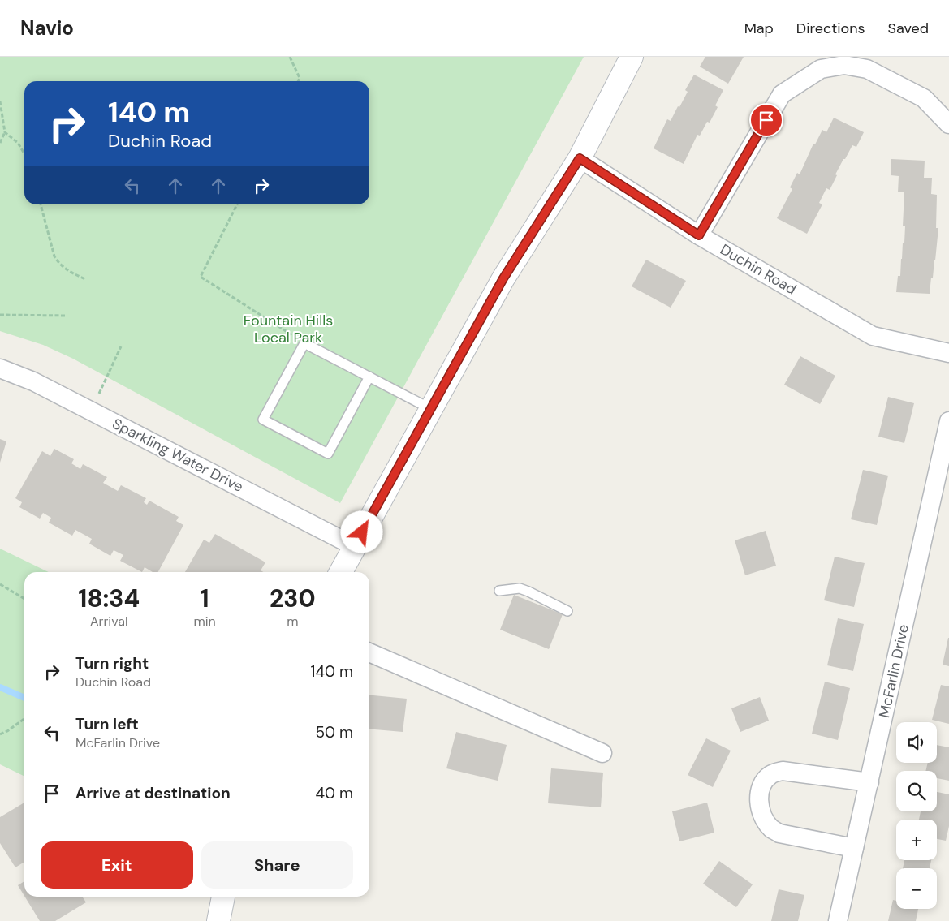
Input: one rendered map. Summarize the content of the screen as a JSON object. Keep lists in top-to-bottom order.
{
  "streets": {
    "street": ["Duchin Road", "Sparkling Water Drive", "McFarlin Drive"]
  },
  "parks": ["Fountain Hills Local Park"],
  "page": {
    "header": "Navio",
    "nav": ["Map", "Directions", "Saved"],
    "turn": ["140 m", "Duchin Road"],
    "eta": [
      "18:34",
      "Arrival",
      "1",
      "min",
      "230",
      "m"
    ],
    "list": [
      {
        "name": "Turn right",
        "note": "Duchin Road",
        "value": "140 m"
      },
      {
        "name": "Turn left",
        "note": "McFarlin Drive",
        "value": "50 m"
      },
      {
        "name": "Arrive at destination",
        "value": "40 m"
      }
    ],
    "map_buttons": ["+", "−"],
    "buttons": ["Exit", "Share"]
  }
}
